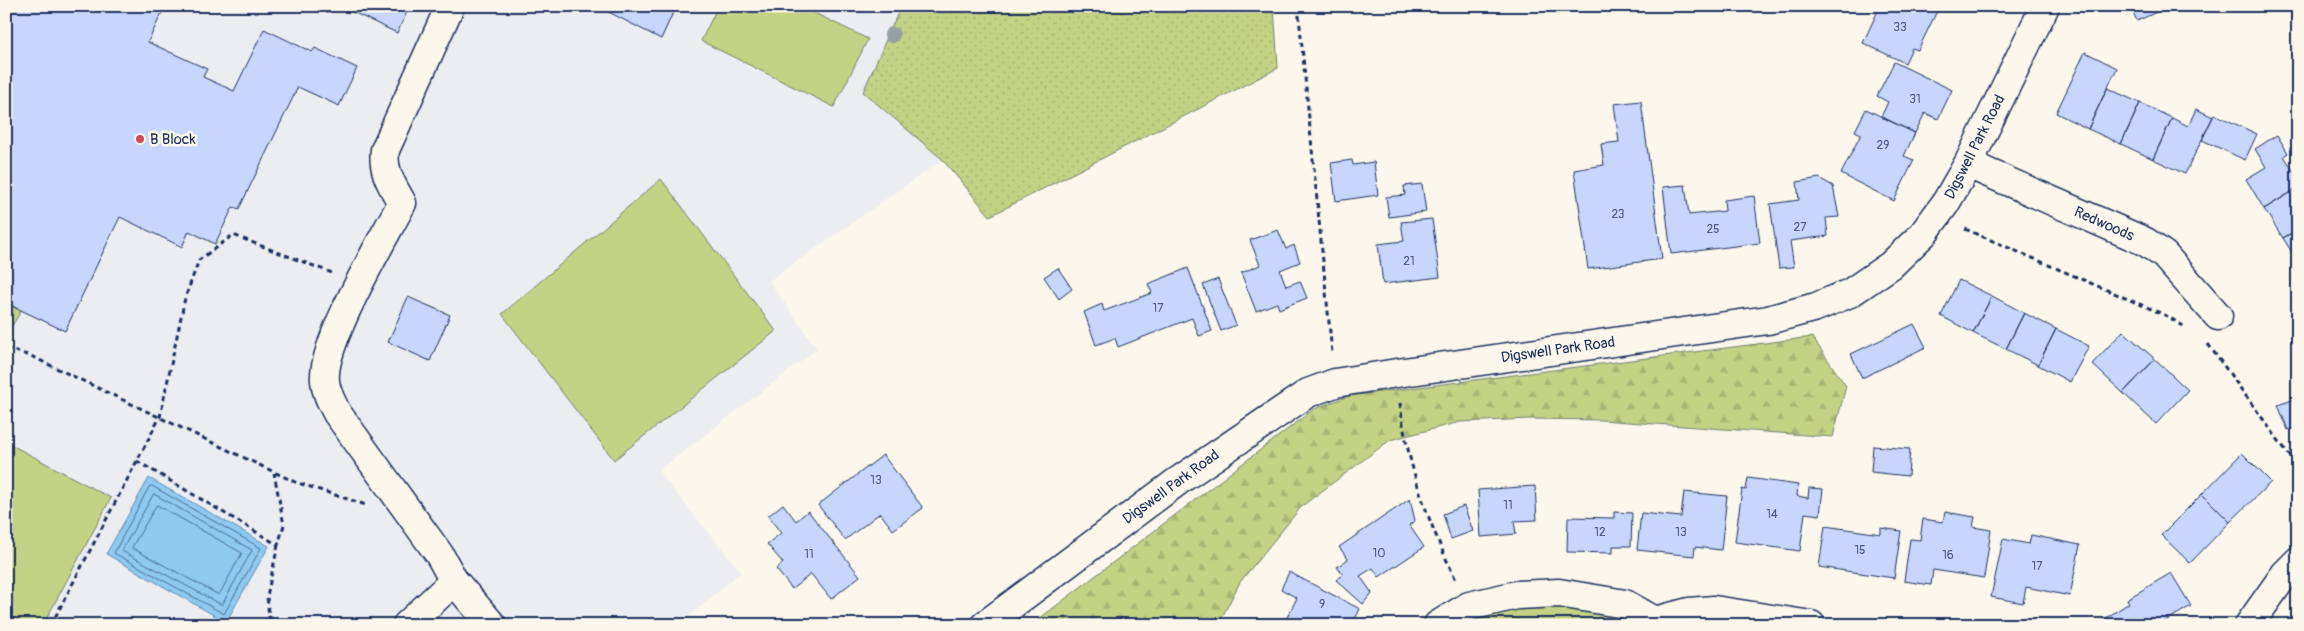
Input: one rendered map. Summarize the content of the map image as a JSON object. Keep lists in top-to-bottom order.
{
  "streets": {
    "street": ["Digswell Park Road", "Redwoods"]
  },
  "crossings": [
    ["Digswell Park Road", "Redwoods"]
  ],
  "places": ["B Block"],
  "house_numbers": [
    "33",
    "31",
    "29",
    "23",
    "27",
    "25",
    "21",
    "17",
    "13",
    "11",
    "14",
    "12",
    "13",
    "15",
    "10",
    "11",
    "16",
    "17",
    "9"
  ]
}
